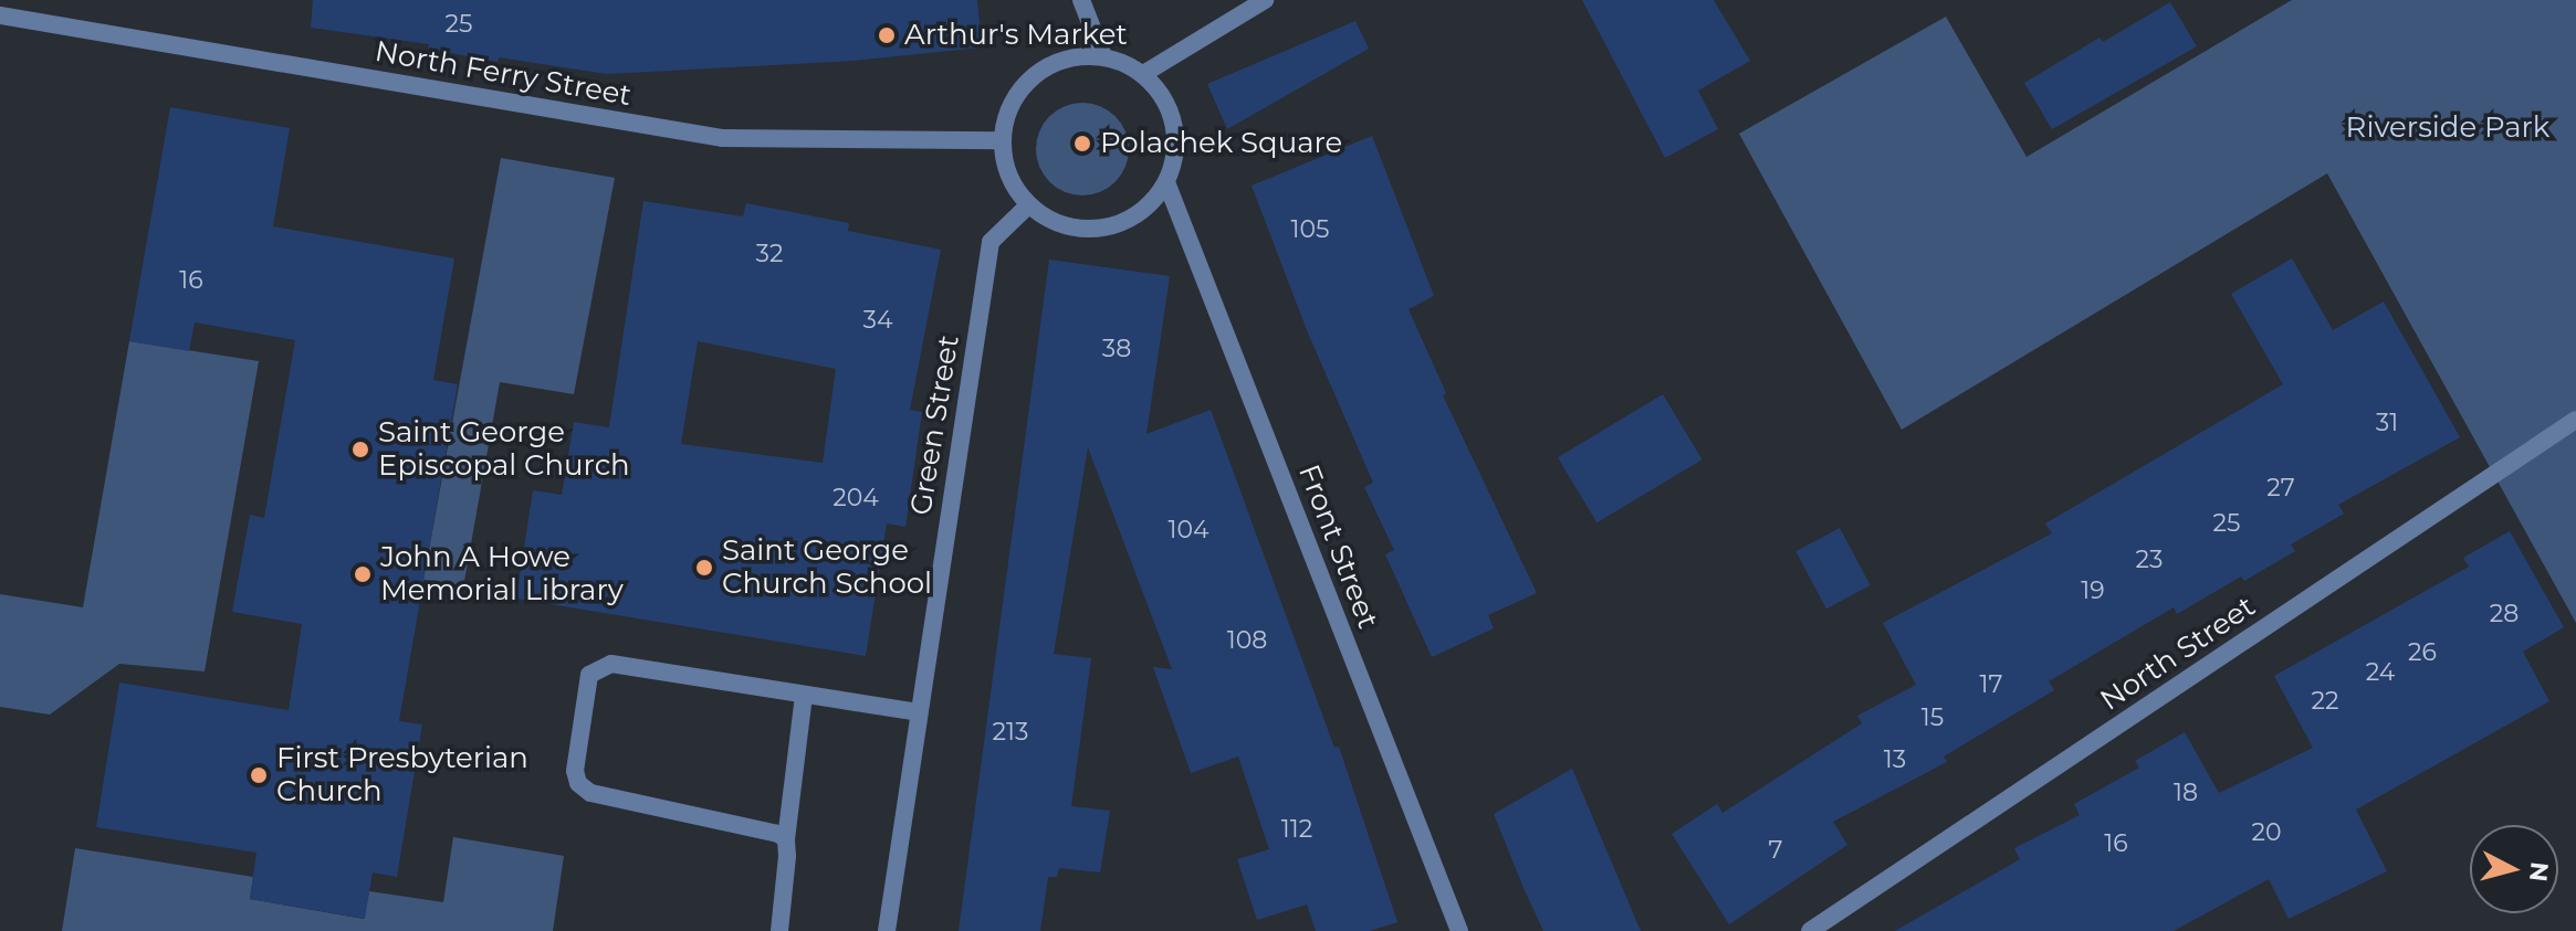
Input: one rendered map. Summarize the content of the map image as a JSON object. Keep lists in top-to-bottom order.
{
  "streets": {
    "street": [
      "North Ferry Street",
      "Green Street",
      "Front Street",
      "North Street"
    ]
  },
  "crossings": [
    ["North Ferry Street", "Green Street"],
    ["North Ferry Street", "Front Street"],
    ["Green Street", "Front Street"]
  ],
  "parks": ["Riverside Park"],
  "places": [
    "Arthur's Market",
    "Polachek Square",
    "Saint George Episcopal Church",
    "Saint George Church School",
    "John A Howe Memorial Library",
    "First Presbyterian Church"
  ],
  "house_numbers": [
    "25",
    "105",
    "32",
    "16",
    "34",
    "38",
    "31",
    "27",
    "204",
    "25",
    "104",
    "23",
    "19",
    "28",
    "108",
    "26",
    "24",
    "17",
    "22",
    "15",
    "213",
    "13",
    "18",
    "112",
    "20",
    "16",
    "7"
  ],
  "north": "right"
}
